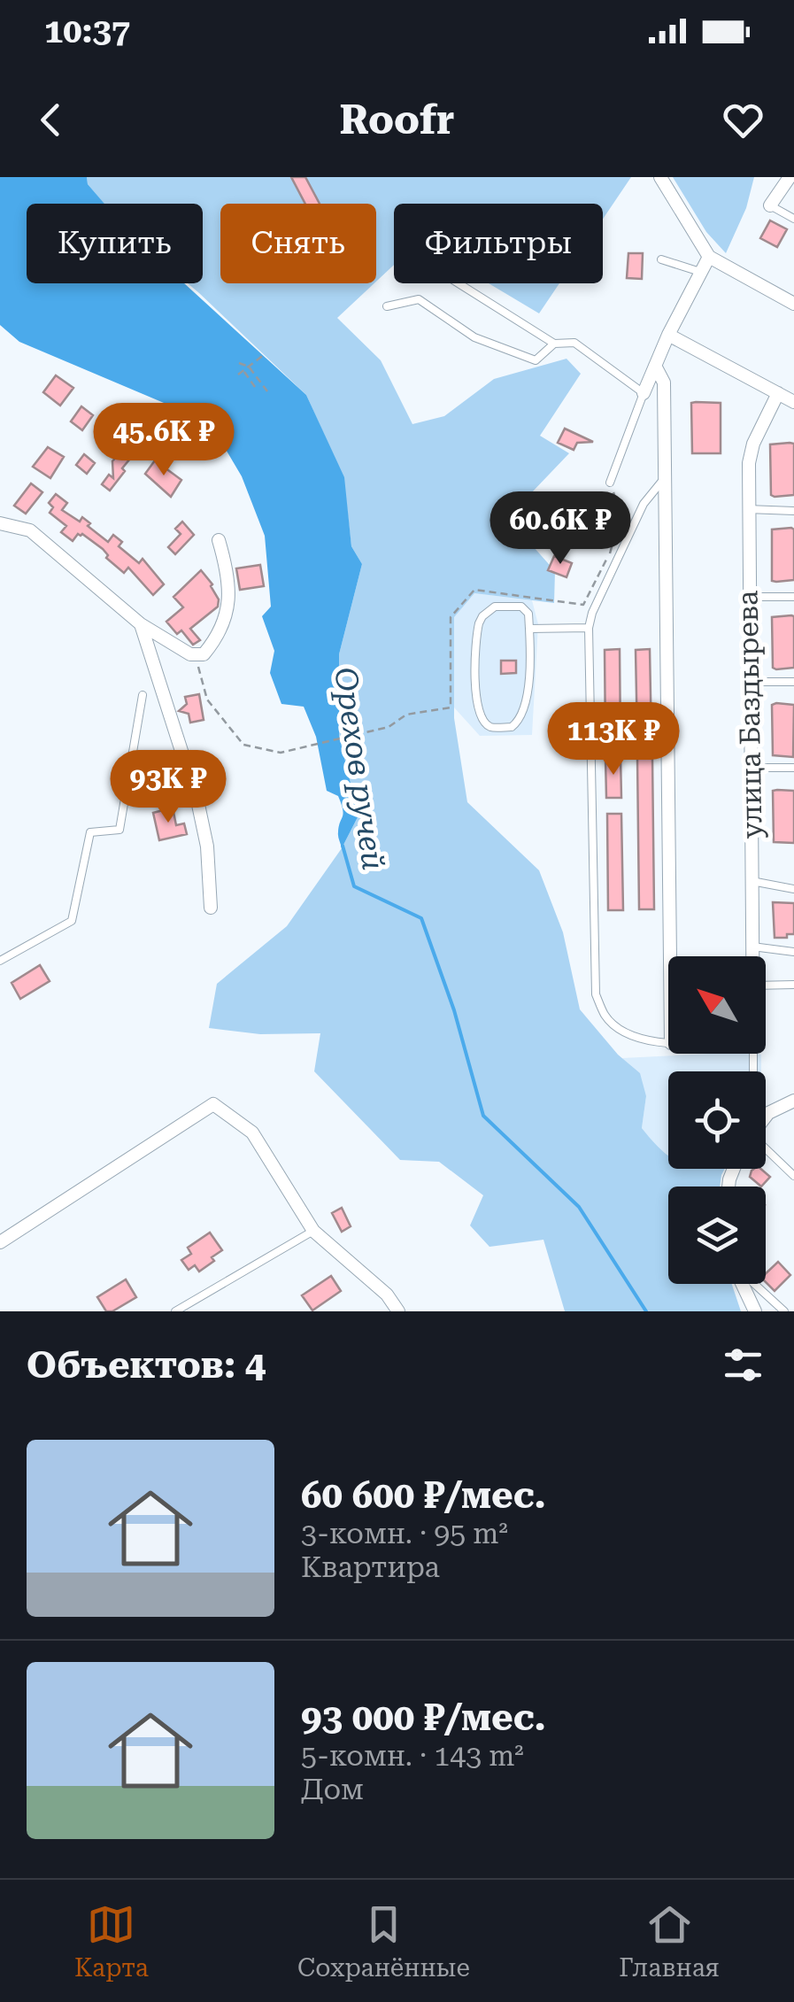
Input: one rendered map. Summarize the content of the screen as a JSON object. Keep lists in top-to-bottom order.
{
  "streets": {
    "street": ["улица Баздырева"]
  },
  "water": ["Орехов ручей"],
  "north": "top left",
  "page": {
    "status": "10:37",
    "header": "Roofr",
    "chip": ["Купить", "Снять", "Фильтры"],
    "price": [
      "45.6K ₽",
      "60.6K ₽",
      "113K ₽",
      "93K ₽"
    ],
    "heading": "Объектов: 4",
    "list": [
      {
        "name": "60 600 ₽/мес.",
        "note": "3-комн. · 95 m² · Квартира"
      },
      {
        "name": "93 000 ₽/мес.",
        "note": "5-комн. · 143 m² · Дом"
      }
    ],
    "tabs": ["Карта", "Сохранённые", "Главная"]
  }
}
